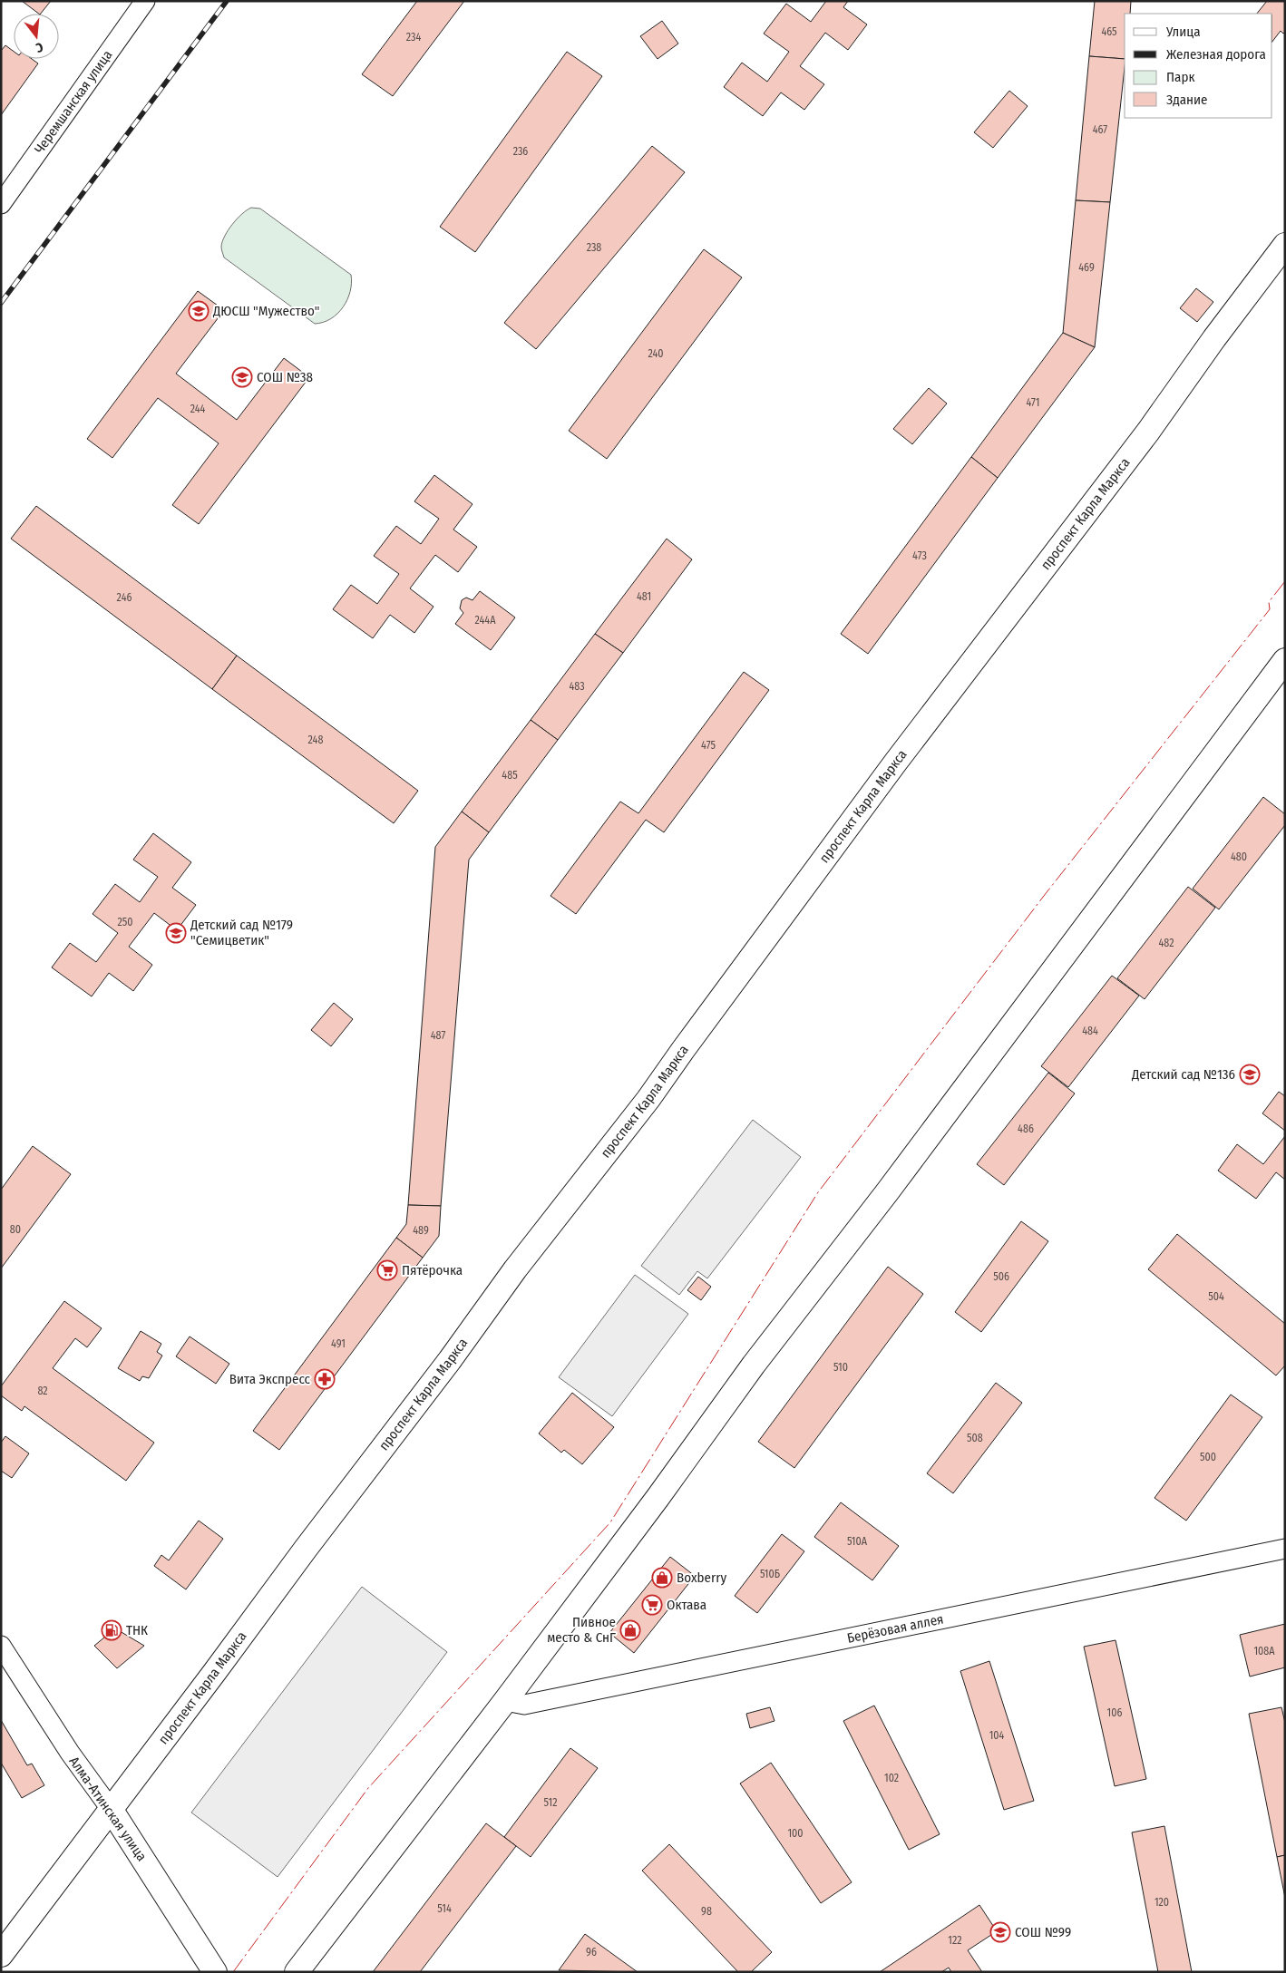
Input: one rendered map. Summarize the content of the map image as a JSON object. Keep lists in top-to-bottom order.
{
  "streets": {
    "main road": ["проспект Карла Маркса", "Алма-Атинская улица"],
    "street": ["Черемшанская улица", "Берёзовая аллея"]
  },
  "crossings": [
    ["проспект Карла Маркса", "Алма-Атинская улица"]
  ],
  "places": {
    "school or university": [
      "ДЮСШ \"Мужество\"",
      "СОШ №38",
      "Детский сад №179 \"Семицветик\"",
      "Детский сад №136",
      "СОШ №99"
    ],
    "supermarket": ["Пятёрочка", "Октава"],
    "pharmacy": ["Вита Экспресс"],
    "shop": ["Boxberry", "Пивное место & СнГ"],
    "fuel station": ["ТНК"]
  },
  "house_numbers": [
    "465",
    "234",
    "467",
    "236",
    "238",
    "469",
    "240",
    "471",
    "244",
    "473",
    "481",
    "246",
    "244А",
    "483",
    "248",
    "475",
    "485",
    "480",
    "250",
    "482",
    "484",
    "487",
    "486",
    "80",
    "489",
    "506",
    "504",
    "491",
    "510",
    "82",
    "508",
    "500",
    "510А",
    "510Б",
    "108А",
    "106",
    "104",
    "102",
    "512",
    "100",
    "120",
    "514",
    "98",
    "122",
    "96"
  ],
  "legend": [
    "Улица",
    "Железная дорога",
    "Парк",
    "Здание"
  ],
  "north": "bottom"
}
